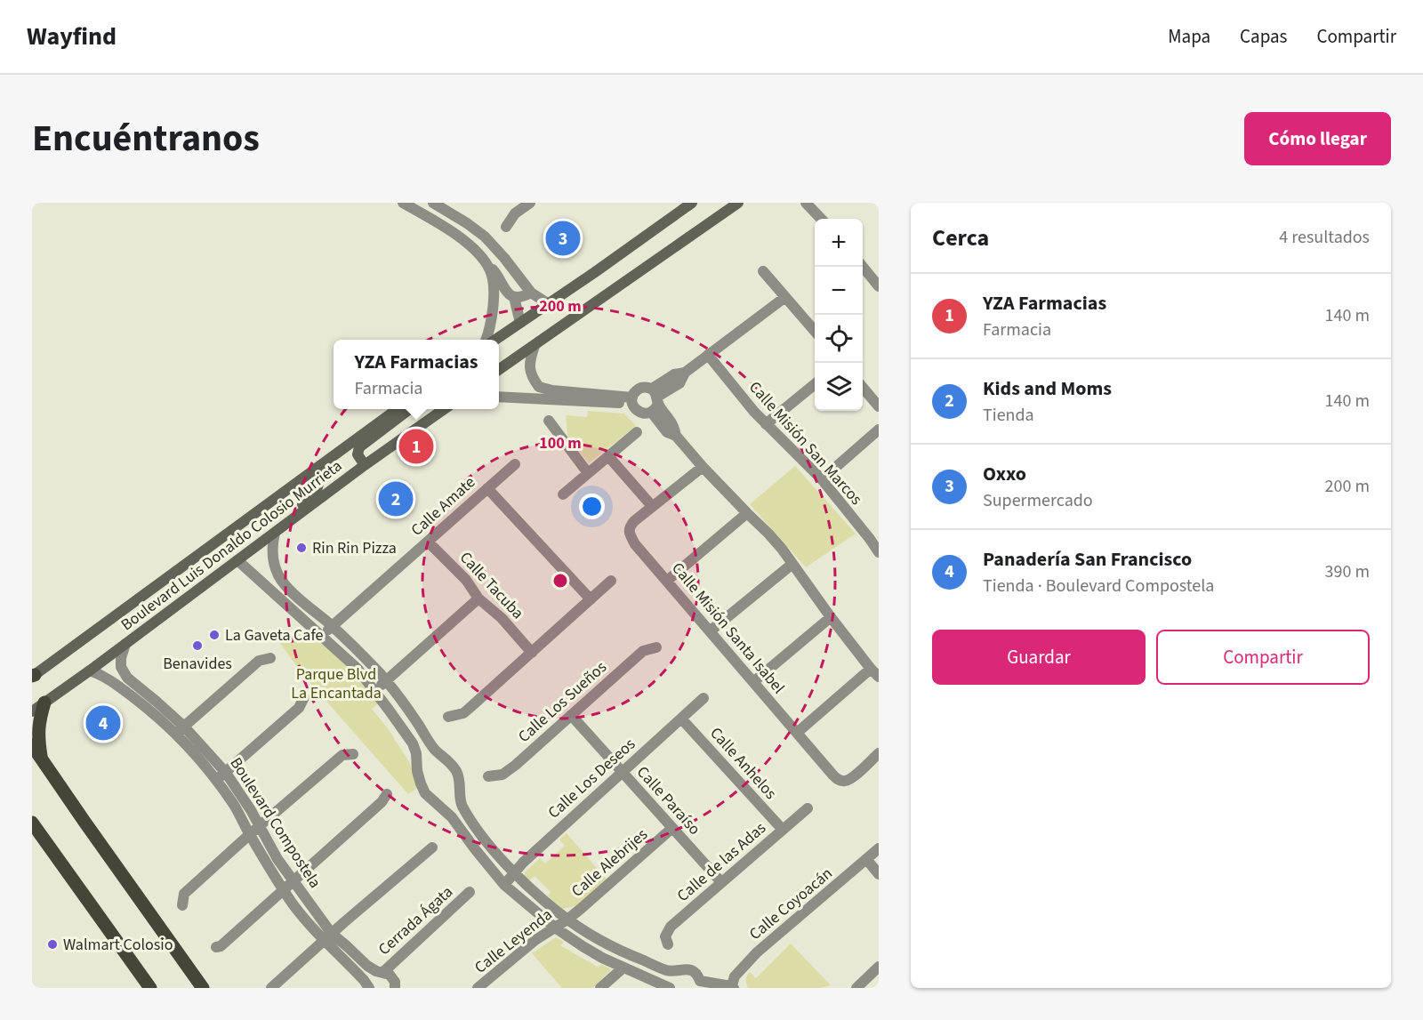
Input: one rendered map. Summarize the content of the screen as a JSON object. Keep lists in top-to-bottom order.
{
  "streets": {
    "main road": ["Boulevard Luis Donaldo Colosio Murrieta"],
    "street": [
      "Calle Misión San Marcos",
      "Calle Amate",
      "Calle Tacuba",
      "Calle Misión Santa Isabel",
      "Calle Los Sueños",
      "Calle Anhelos",
      "Calle Los Deseos",
      "Calle Paraíso",
      "Boulevard Compostela",
      "Calle de las Adas",
      "Calle Alebrijes",
      "Calle Coyoacán",
      "Cerrada Ágata",
      "Calle Leyenda"
    ]
  },
  "crossings": [
    ["Calle Amate", "Calle Tacuba"],
    ["Boulevard Luis Donaldo Colosio Murrieta", "Boulevard Compostela"],
    ["Calle Los Sueños", "Calle Paraíso"],
    ["Calle Anhelos", "Calle Los Deseos"],
    ["Calle Anhelos", "Calle de las Adas"],
    ["Calle Los Deseos", "Calle Paraíso"],
    ["Calle Paraíso", "Calle de las Adas"],
    ["Calle Paraíso", "Calle Alebrijes"],
    ["Boulevard Compostela", "Cerrada Ágata"],
    ["Calle Alebrijes", "Calle Leyenda"]
  ],
  "parks": ["Parque Blvd La Encantada"],
  "places": [
    "Rin Rin Pizza",
    "La Gaveta Cafe",
    "Benavides",
    "Walmart Colosio"
  ],
  "page": {
    "header": "Wayfind",
    "nav": ["Mapa", "Capas", "Compartir"],
    "title": "Encuéntranos",
    "buttons": [
      "Cómo llegar",
      ["Guardar", "Compartir"]
    ],
    "heading": ["Cerca", "4 resultados"],
    "map_buttons": ["+", "−"],
    "pins": [
      "3",
      "1",
      "2",
      "4"
    ],
    "list": [
      {
        "mark": "1",
        "name": "YZA Farmacias",
        "note": "Farmacia",
        "value": "140 m"
      },
      {
        "mark": "2",
        "name": "Kids and Moms",
        "note": "Tienda",
        "value": "140 m"
      },
      {
        "mark": "3",
        "name": "Oxxo",
        "note": "Supermercado",
        "value": "200 m"
      },
      {
        "mark": "4",
        "name": "Panadería San Francisco",
        "note": "Tienda · Boulevard Compostela",
        "value": "390 m"
      }
    ],
    "popup": ["YZA Farmacias", "Farmacia"]
  },
  "rings": ["200 m", "100 m"]
}
